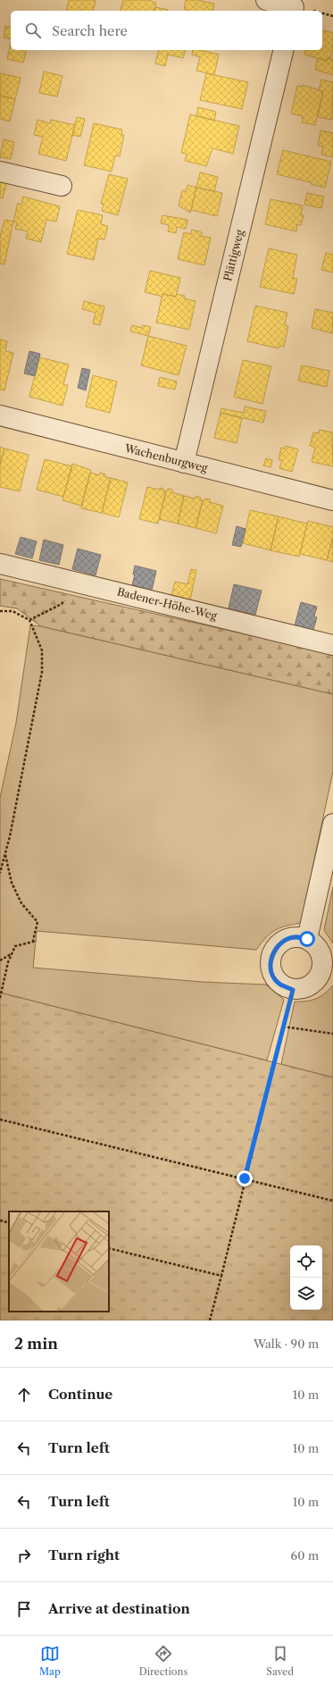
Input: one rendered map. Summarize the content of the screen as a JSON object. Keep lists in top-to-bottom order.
{
  "streets": {
    "street": ["Plättigweg", "Wachenburgweg", "Badener-Höhe-Weg"]
  },
  "crossings": [
    ["Plättigweg", "Wachenburgweg"]
  ],
  "page": {
    "search": "Search here",
    "heading": ["2 min", "Walk · 90 m"],
    "list": [
      ["Continue", "10 m"],
      ["Turn left", "10 m"],
      ["Turn left", "10 m"],
      ["Turn right", "60 m"],
      "Arrive at destination"
    ],
    "nav": ["Map", "Directions", "Saved"]
  }
}
